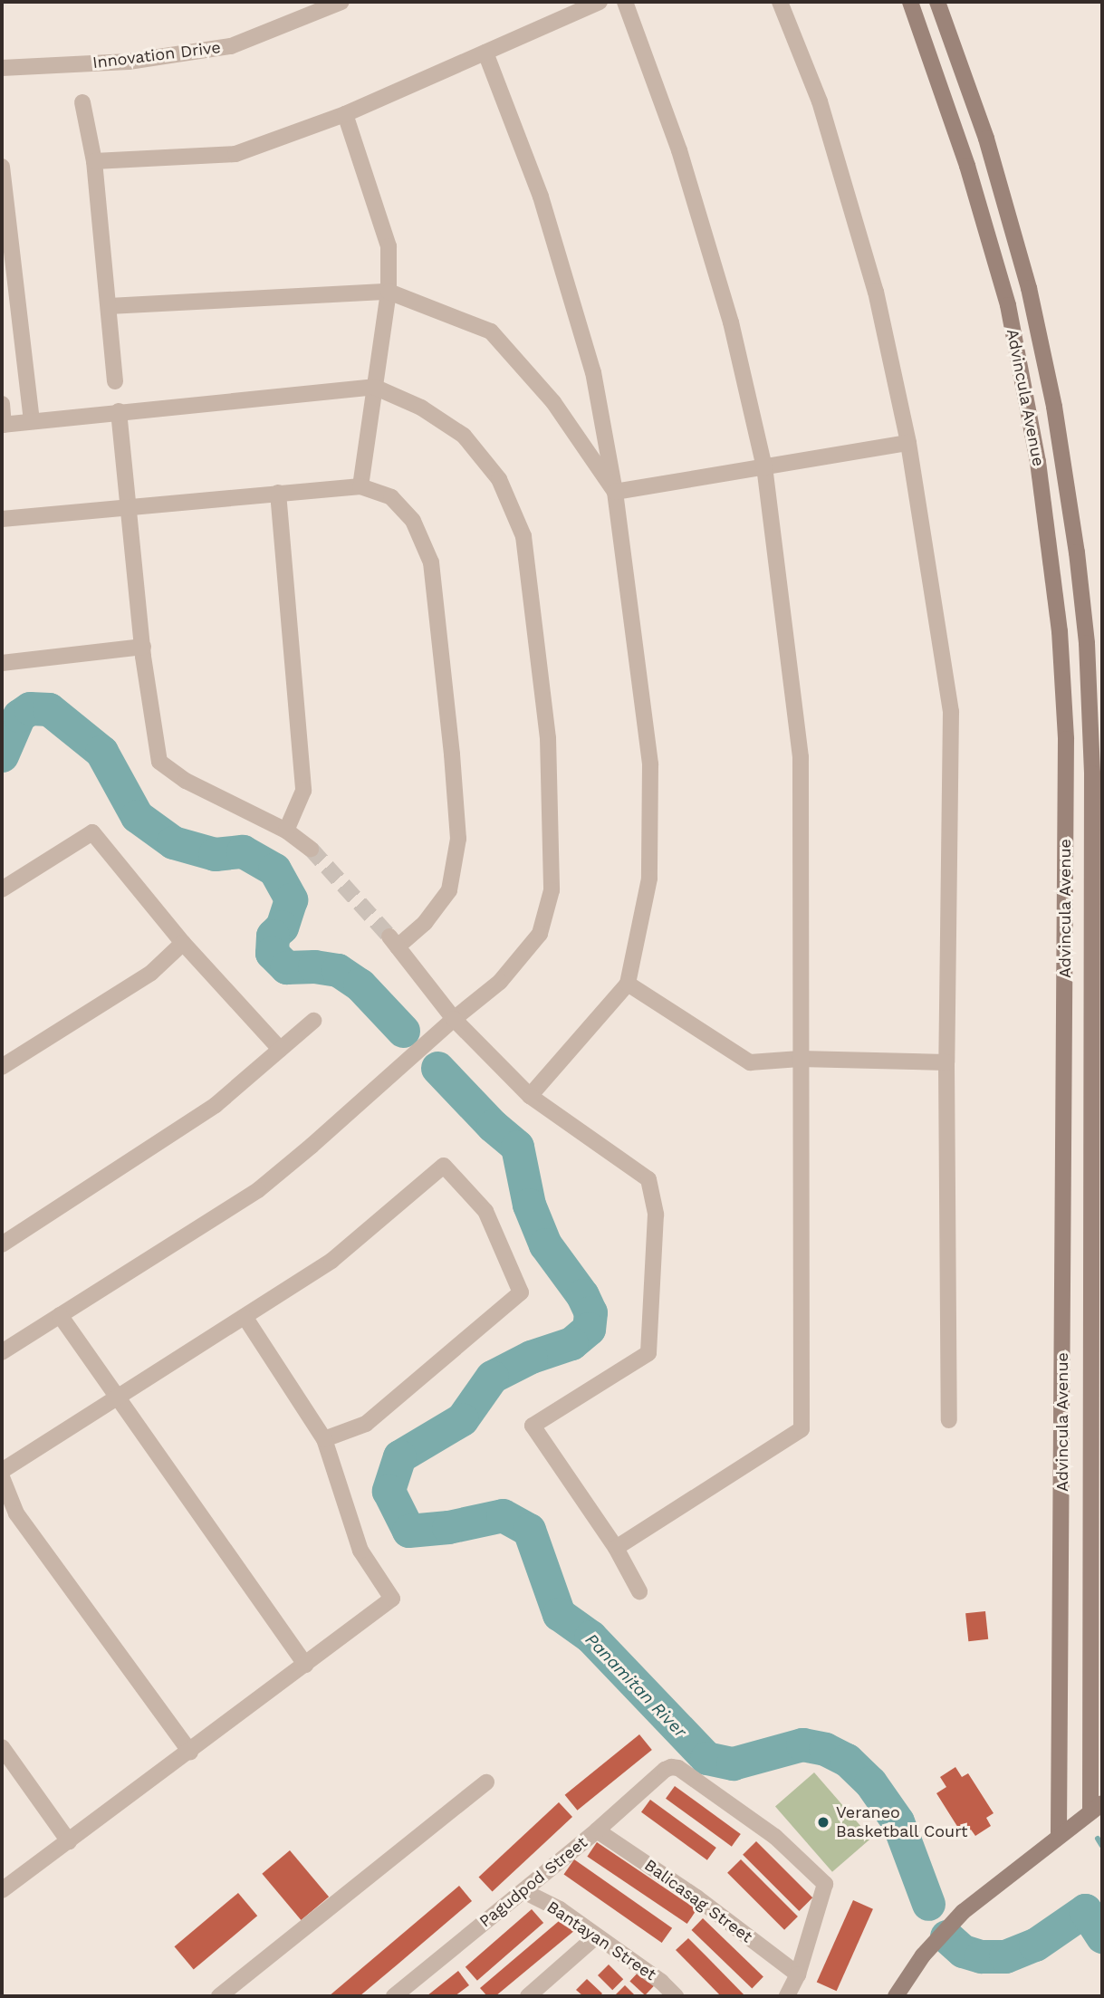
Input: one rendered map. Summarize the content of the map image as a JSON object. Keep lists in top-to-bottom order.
{
  "streets": {
    "main road": ["Advincula Avenue"],
    "street": [
      "Innovation Drive",
      "Pagudpod Street",
      "Balicasag Street",
      "Bantayan Street"
    ]
  },
  "crossings": [
    ["Pagudpod Street", "Balicasag Street"],
    ["Pagudpod Street", "Bantayan Street"]
  ],
  "water": ["Panamitan River"],
  "places": ["Veraneo Basketball Court"]
}
